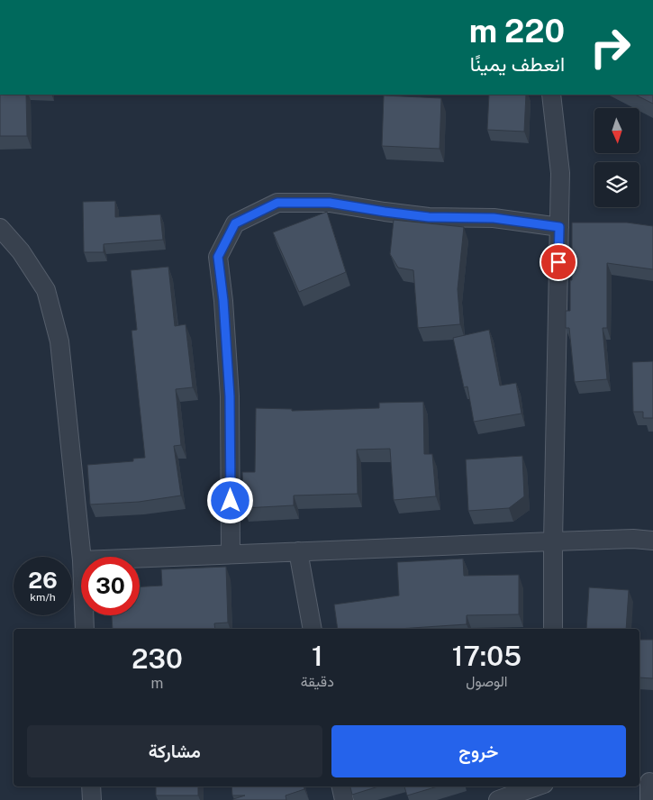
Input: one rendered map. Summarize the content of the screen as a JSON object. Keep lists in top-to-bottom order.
{
  "north": "bottom",
  "page": {
    "turn": ["220 m", "انعطف يمينًا"],
    "speed": "26 km/h",
    "limit": "30",
    "eta": [
      "17:05",
      "الوصول",
      "1",
      "دقيقة",
      "230",
      "m"
    ],
    "buttons": ["خروج", "مشاركة"]
  }
}
